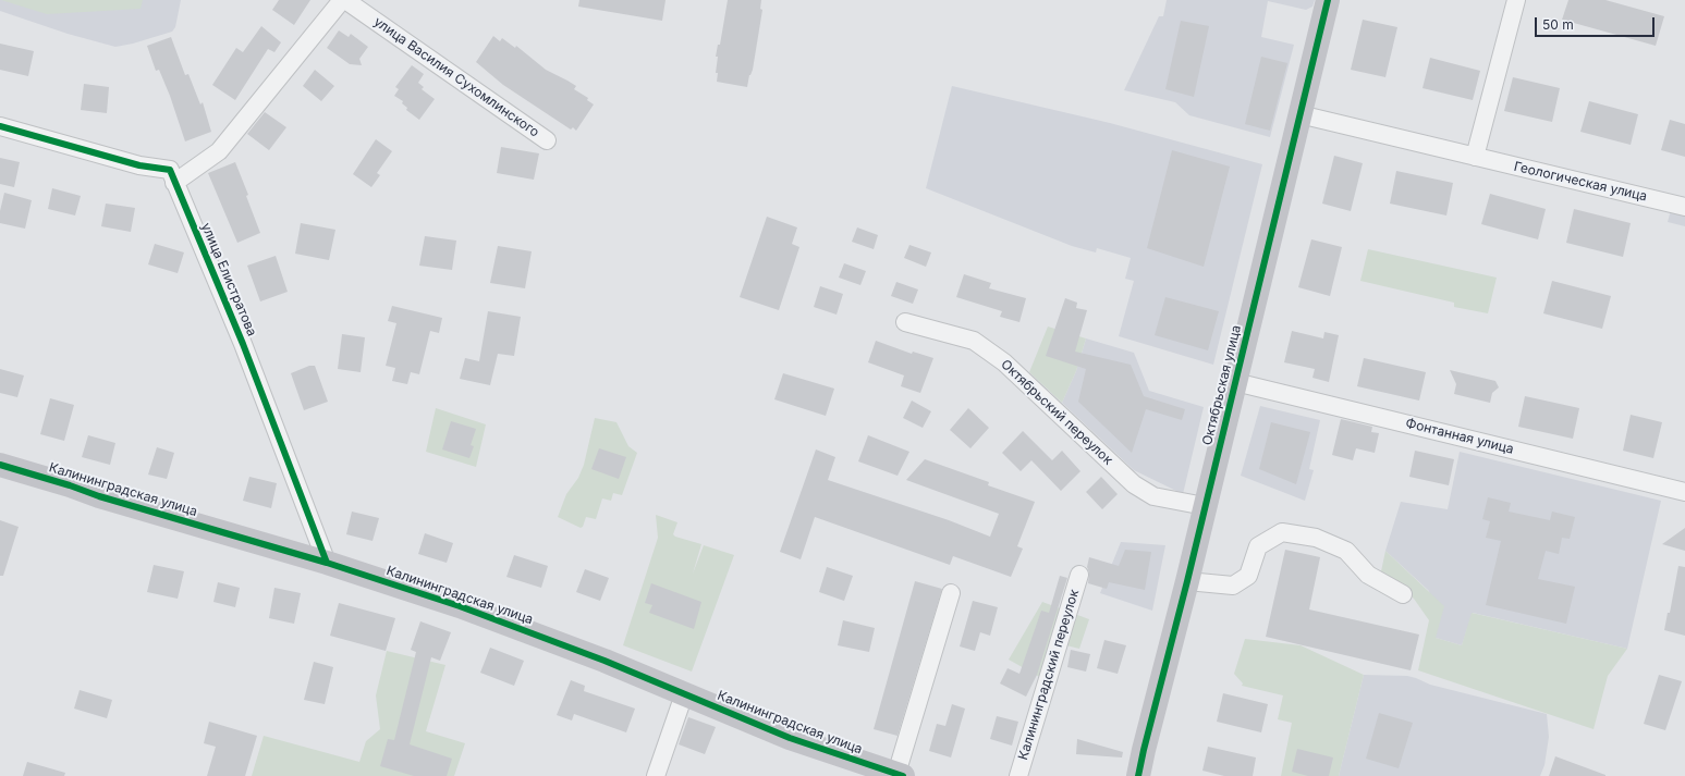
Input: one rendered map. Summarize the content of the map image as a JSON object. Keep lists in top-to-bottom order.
{
  "streets": {
    "street": [
      "улица Василия Сухомлинского",
      "Геологическая улица",
      "улица Елистратова",
      "Октябрьская улица",
      "Октябрьский переулок",
      "Фонтанная улица",
      "Калининградская улица",
      "Калининградский переулок"
    ]
  },
  "crossings": [
    ["Геологическая улица", "Октябрьская улица"],
    ["улица Елистратова", "Калининградская улица"],
    ["Октябрьская улица", "Октябрьский переулок"],
    ["Октябрьская улица", "Фонтанная улица"]
  ],
  "scale_bar": "50 m"
}
